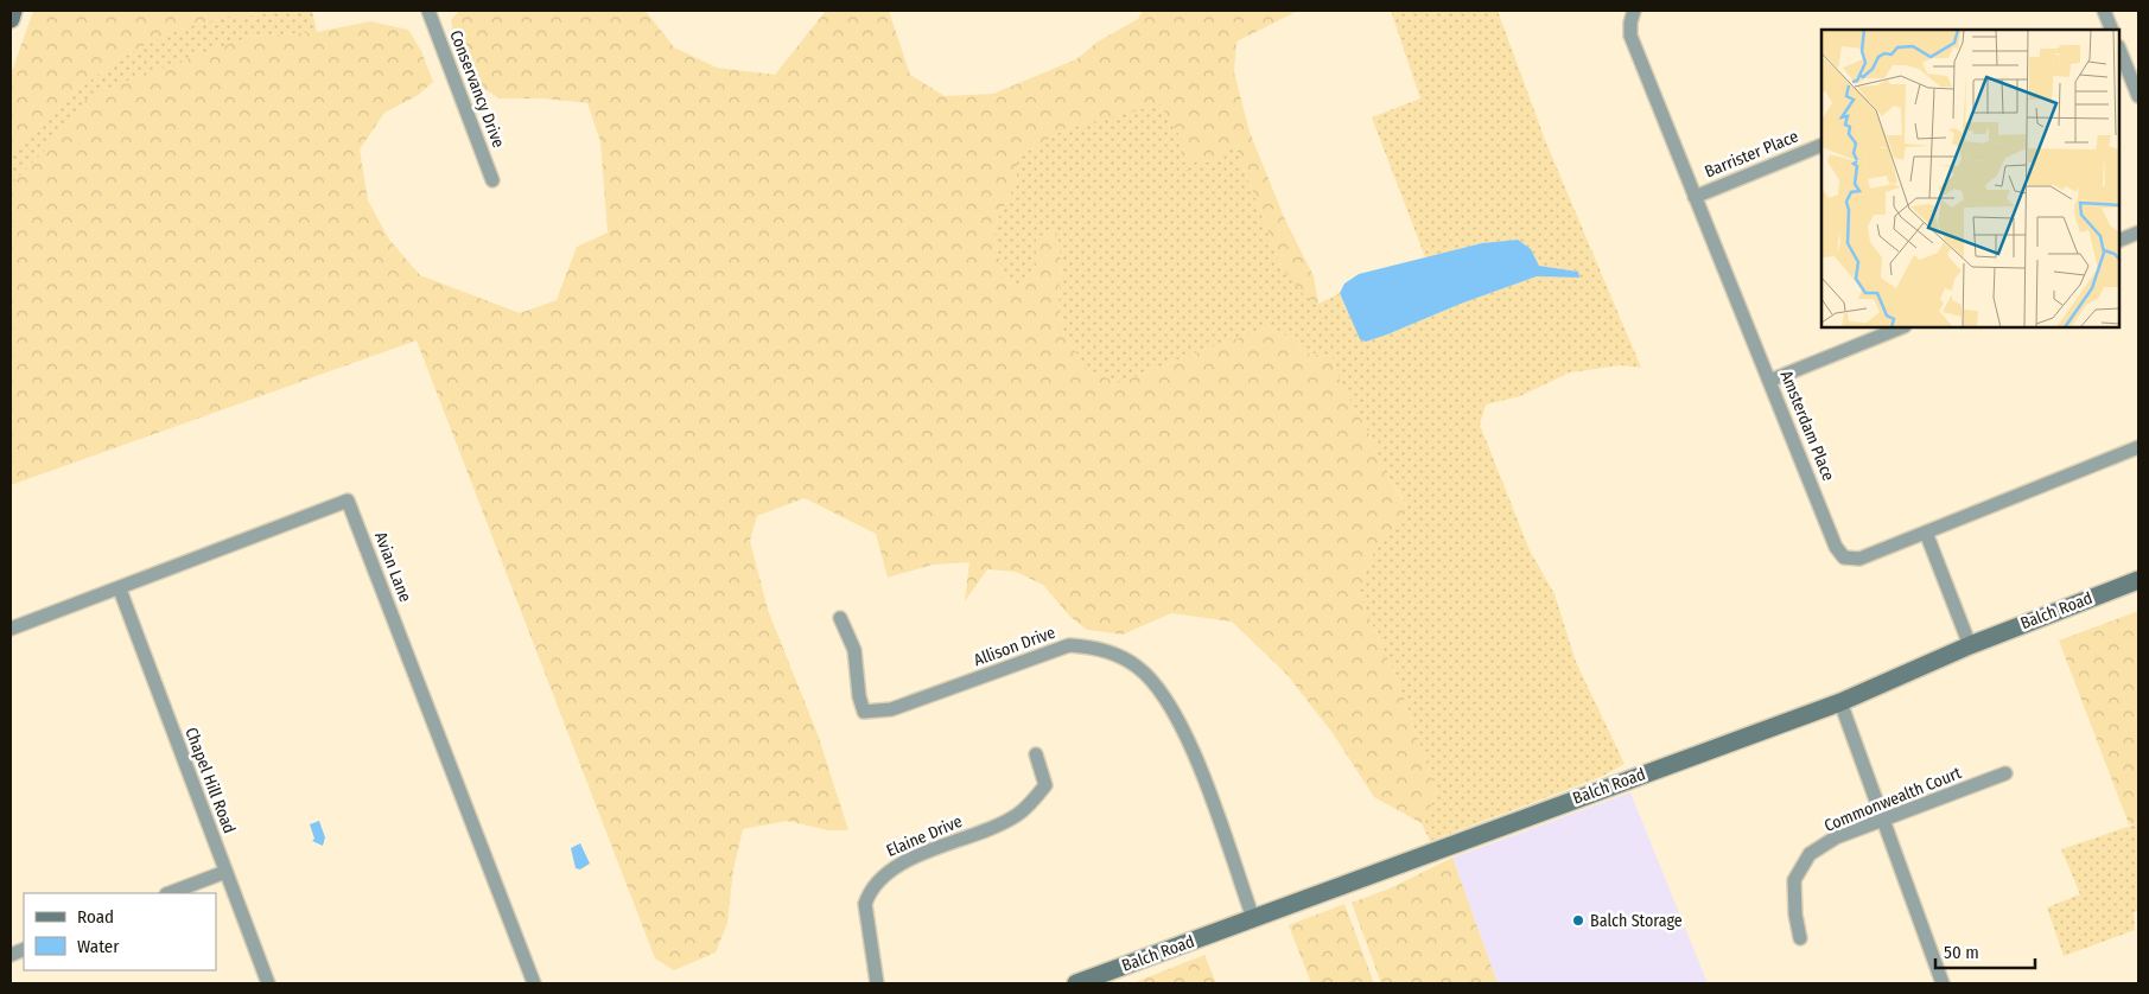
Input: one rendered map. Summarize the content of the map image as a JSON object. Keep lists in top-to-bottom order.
{
  "streets": {
    "street": [
      "Conservancy Drive",
      "Barrister Place",
      "Amsterdam Place",
      "Avian Lane",
      "Balch Road",
      "Allison Drive",
      "Chapel Hill Road",
      "Commonwealth Court",
      "Elaine Drive"
    ]
  },
  "crossings": [
    ["Barrister Place", "Amsterdam Place"],
    ["Avian Lane", "Chapel Hill Road"],
    ["Balch Road", "Allison Drive"]
  ],
  "places": ["Balch Storage"],
  "legend": ["Road", "Water"],
  "scale_bar": "50 m"
}
